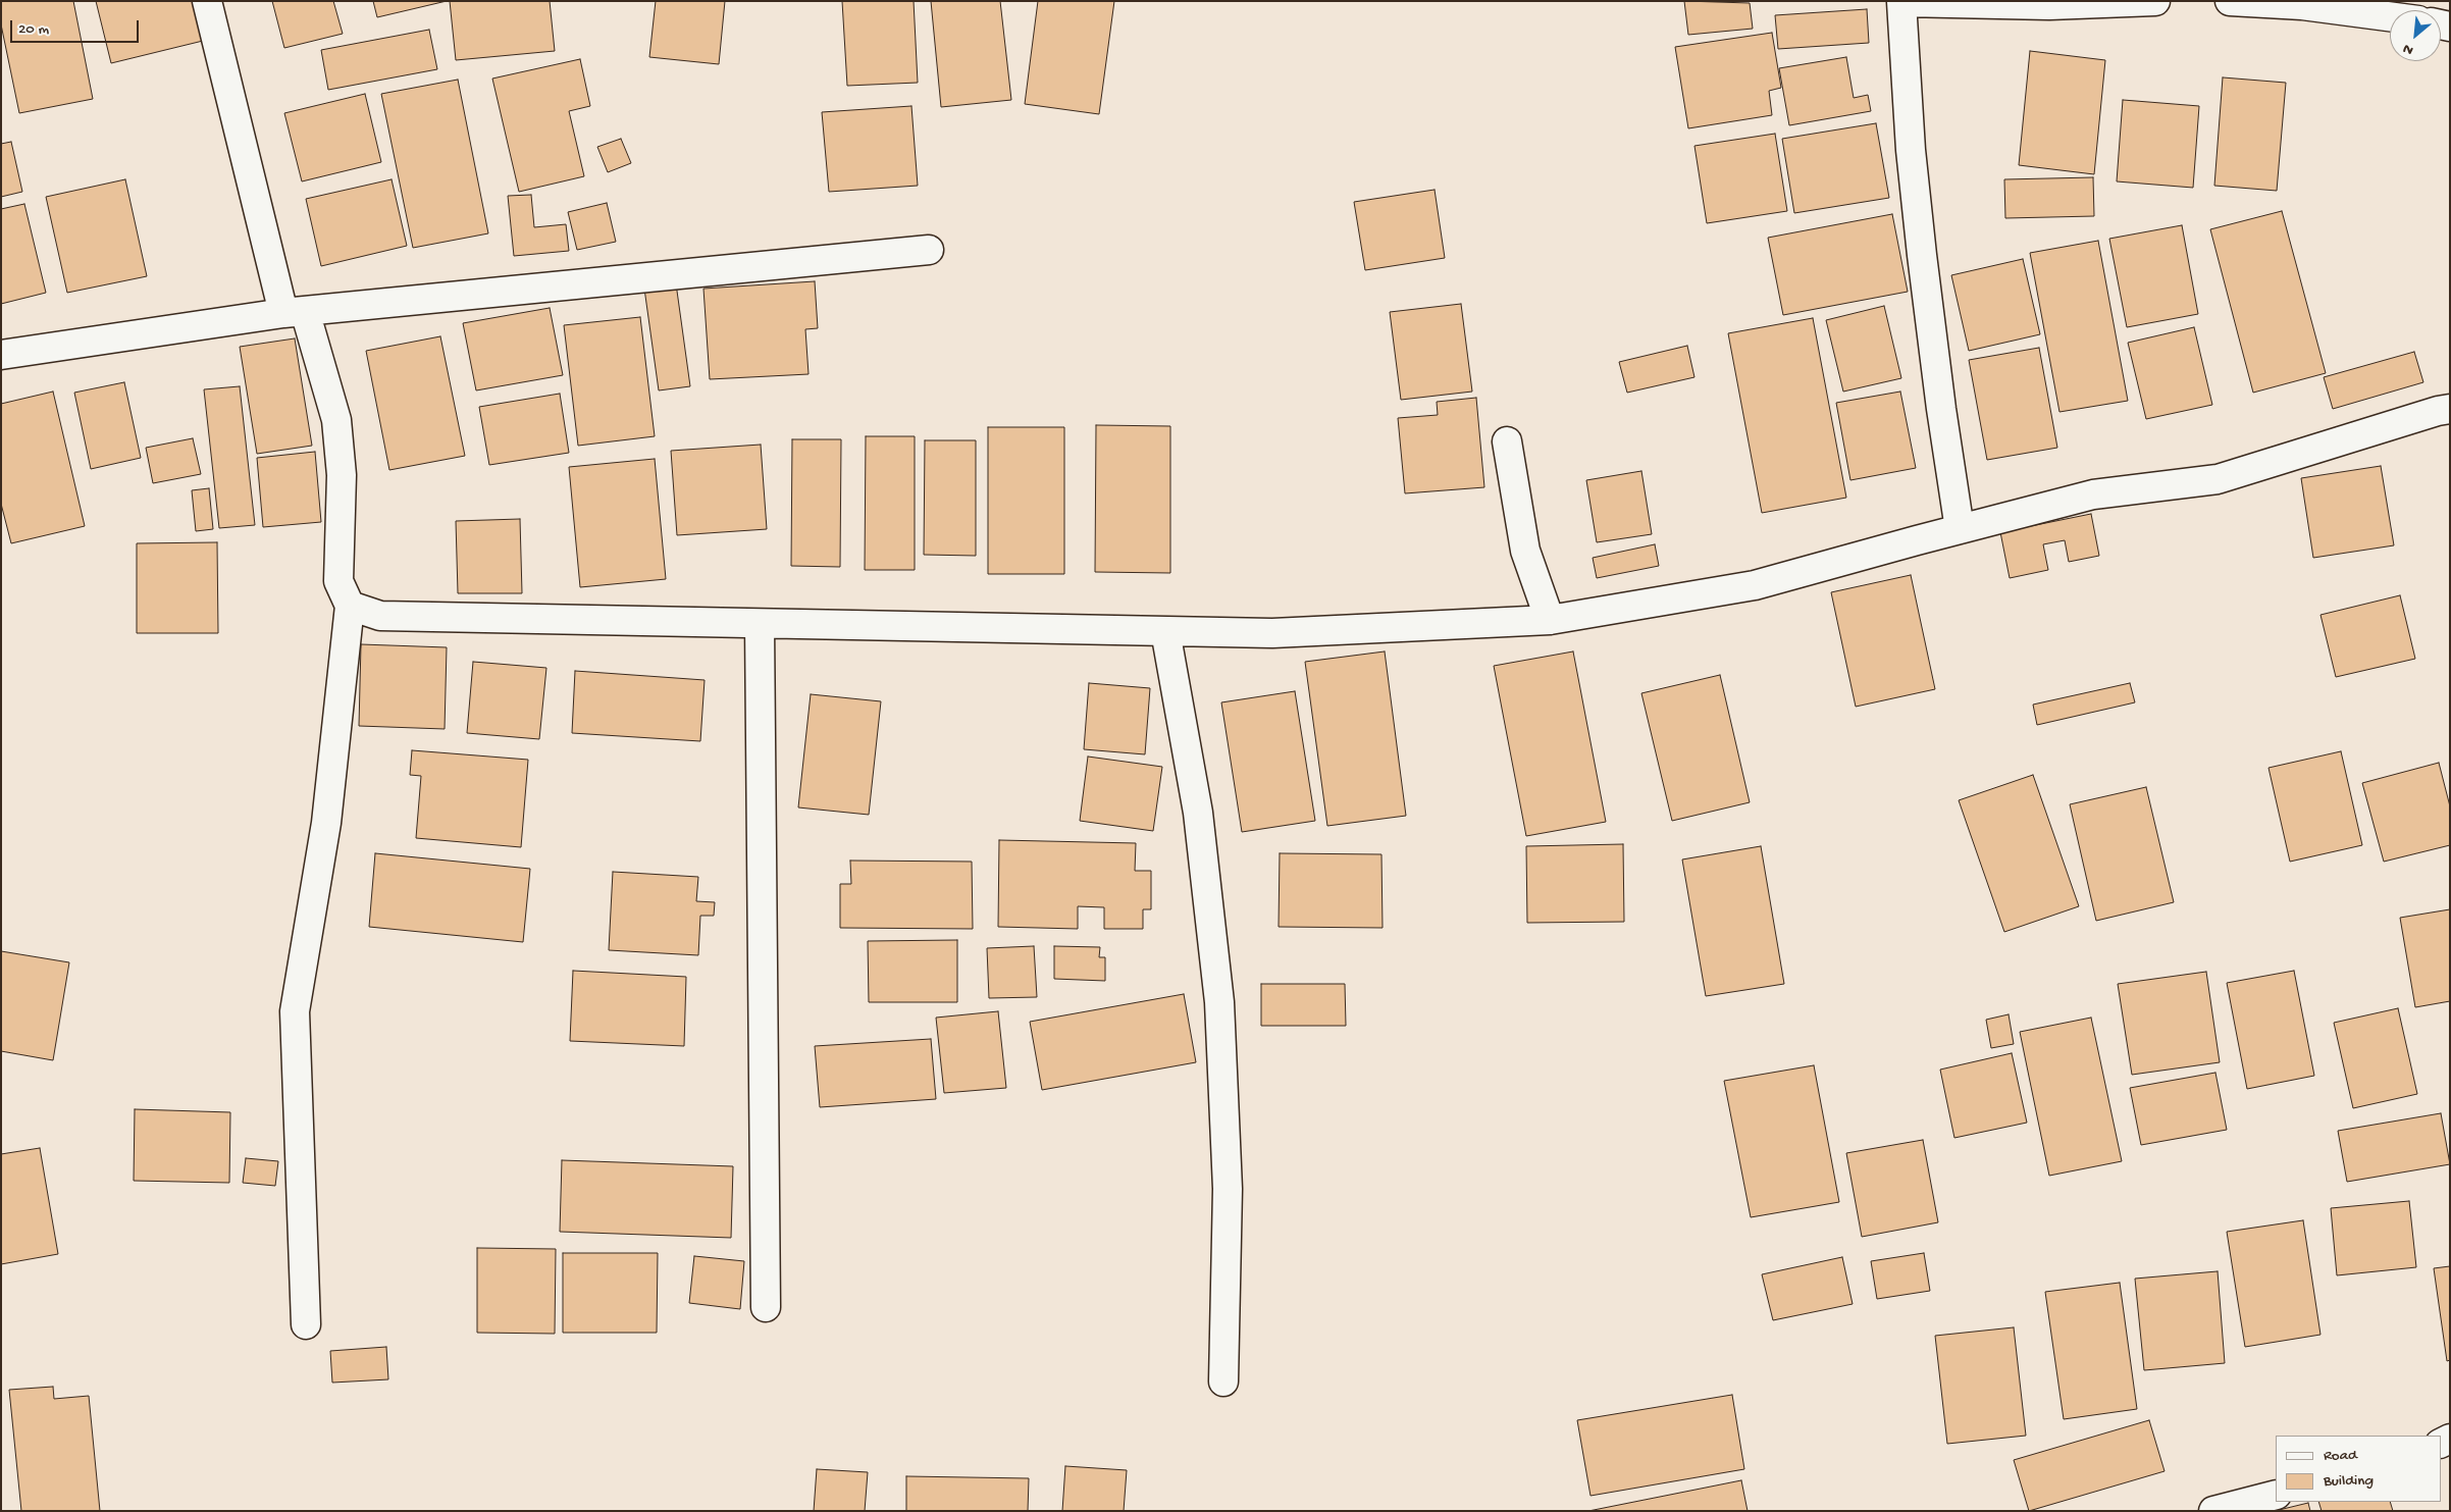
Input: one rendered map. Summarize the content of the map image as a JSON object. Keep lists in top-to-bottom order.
{
  "legend": ["Road", "Building"],
  "scale_bar": "20 m",
  "north": "bottom left"
}
